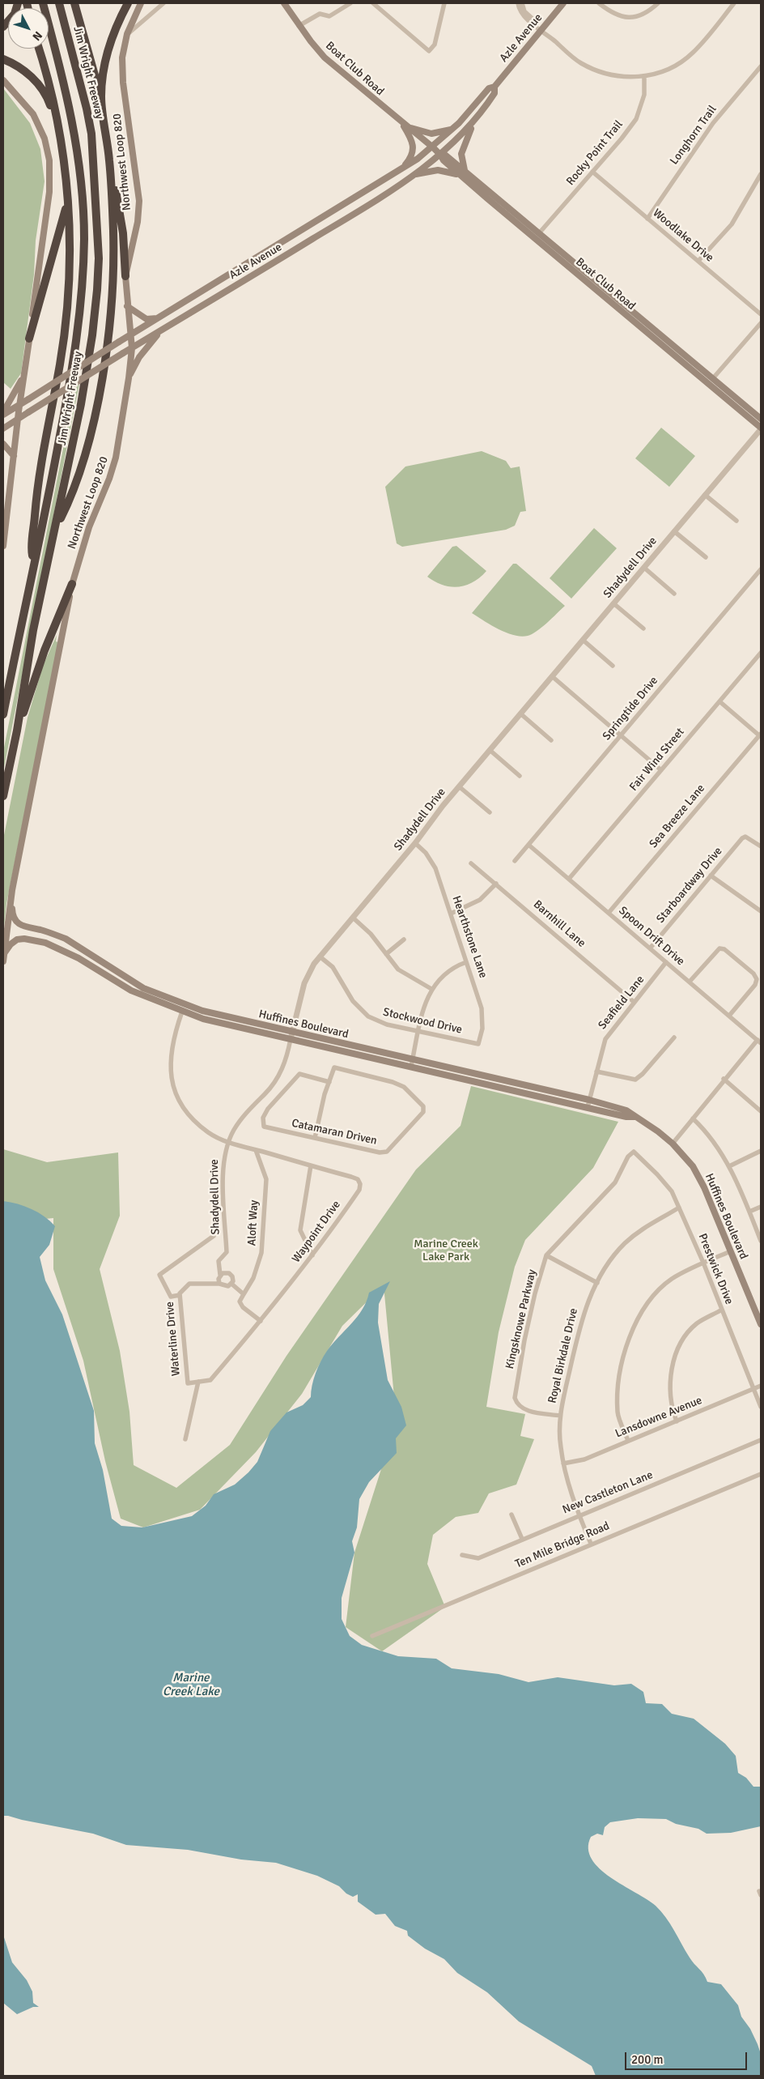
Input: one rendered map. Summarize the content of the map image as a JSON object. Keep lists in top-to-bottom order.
{
  "streets": {
    "highway": ["Jim Wright Freeway"],
    "main road": [
      "Azle Avenue",
      "Boat Club Road",
      "Northwest Loop 820",
      "Huffines Boulevard"
    ],
    "street": [
      "Longhorn Trail",
      "Rocky Point Trail",
      "Woodlake Drive",
      "Shadydell Drive",
      "Springtide Drive",
      "Fair Wind Street",
      "Sea Breeze Lane",
      "Starboardway Drive",
      "Barnhill Lane",
      "Spoon Drift Drive",
      "Hearthstone Lane",
      "Seafield Lane",
      "Stockwood Drive",
      "Catamaran Driven",
      "Aloft Way",
      "Waypoint Drive",
      "Prestwick Drive",
      "Kingsknowe Parkway",
      "Waterline Drive",
      "Royal Birkdale Drive",
      "Lansdowne Avenue",
      "New Castleton Lane",
      "Ten Mile Bridge Road"
    ]
  },
  "crossings": [
    ["Azle Avenue", "Boat Club Road"],
    ["Azle Avenue", "Northwest Loop 820"],
    ["Boat Club Road", "Rocky Point Trail"],
    ["Boat Club Road", "Shadydell Drive"],
    ["Longhorn Trail", "Woodlake Drive"],
    ["Rocky Point Trail", "Woodlake Drive"],
    ["Northwest Loop 820", "Huffines Boulevard"],
    ["Shadydell Drive", "Hearthstone Lane"],
    ["Shadydell Drive", "Stockwood Drive"],
    ["Shadydell Drive", "Huffines Boulevard"],
    ["Shadydell Drive", "Waypoint Drive"],
    ["Springtide Drive", "Spoon Drift Drive"],
    ["Fair Wind Street", "Spoon Drift Drive"],
    ["Sea Breeze Lane", "Spoon Drift Drive"],
    ["Starboardway Drive", "Spoon Drift Drive"],
    ["Barnhill Lane", "Seafield Lane"],
    ["Spoon Drift Drive", "Seafield Lane"],
    ["Hearthstone Lane", "Stockwood Drive"],
    ["Seafield Lane", "Huffines Boulevard"],
    ["Huffines Boulevard", "Waypoint Drive"],
    ["Aloft Way", "Waypoint Drive"],
    ["Waypoint Drive", "Waterline Drive"],
    ["Prestwick Drive", "Kingsknowe Parkway"],
    ["Prestwick Drive", "Royal Birkdale Drive"],
    ["Prestwick Drive", "Lansdowne Avenue"],
    ["Kingsknowe Parkway", "Royal Birkdale Drive"],
    ["Royal Birkdale Drive", "Lansdowne Avenue"],
    ["Royal Birkdale Drive", "New Castleton Lane"],
    ["Royal Birkdale Drive", "Ten Mile Bridge Road"]
  ],
  "water": ["Marine Creek Lake"],
  "parks": ["Marine Creek Lake Park"],
  "scale_bar": "200 m",
  "north": "bottom right"
}
